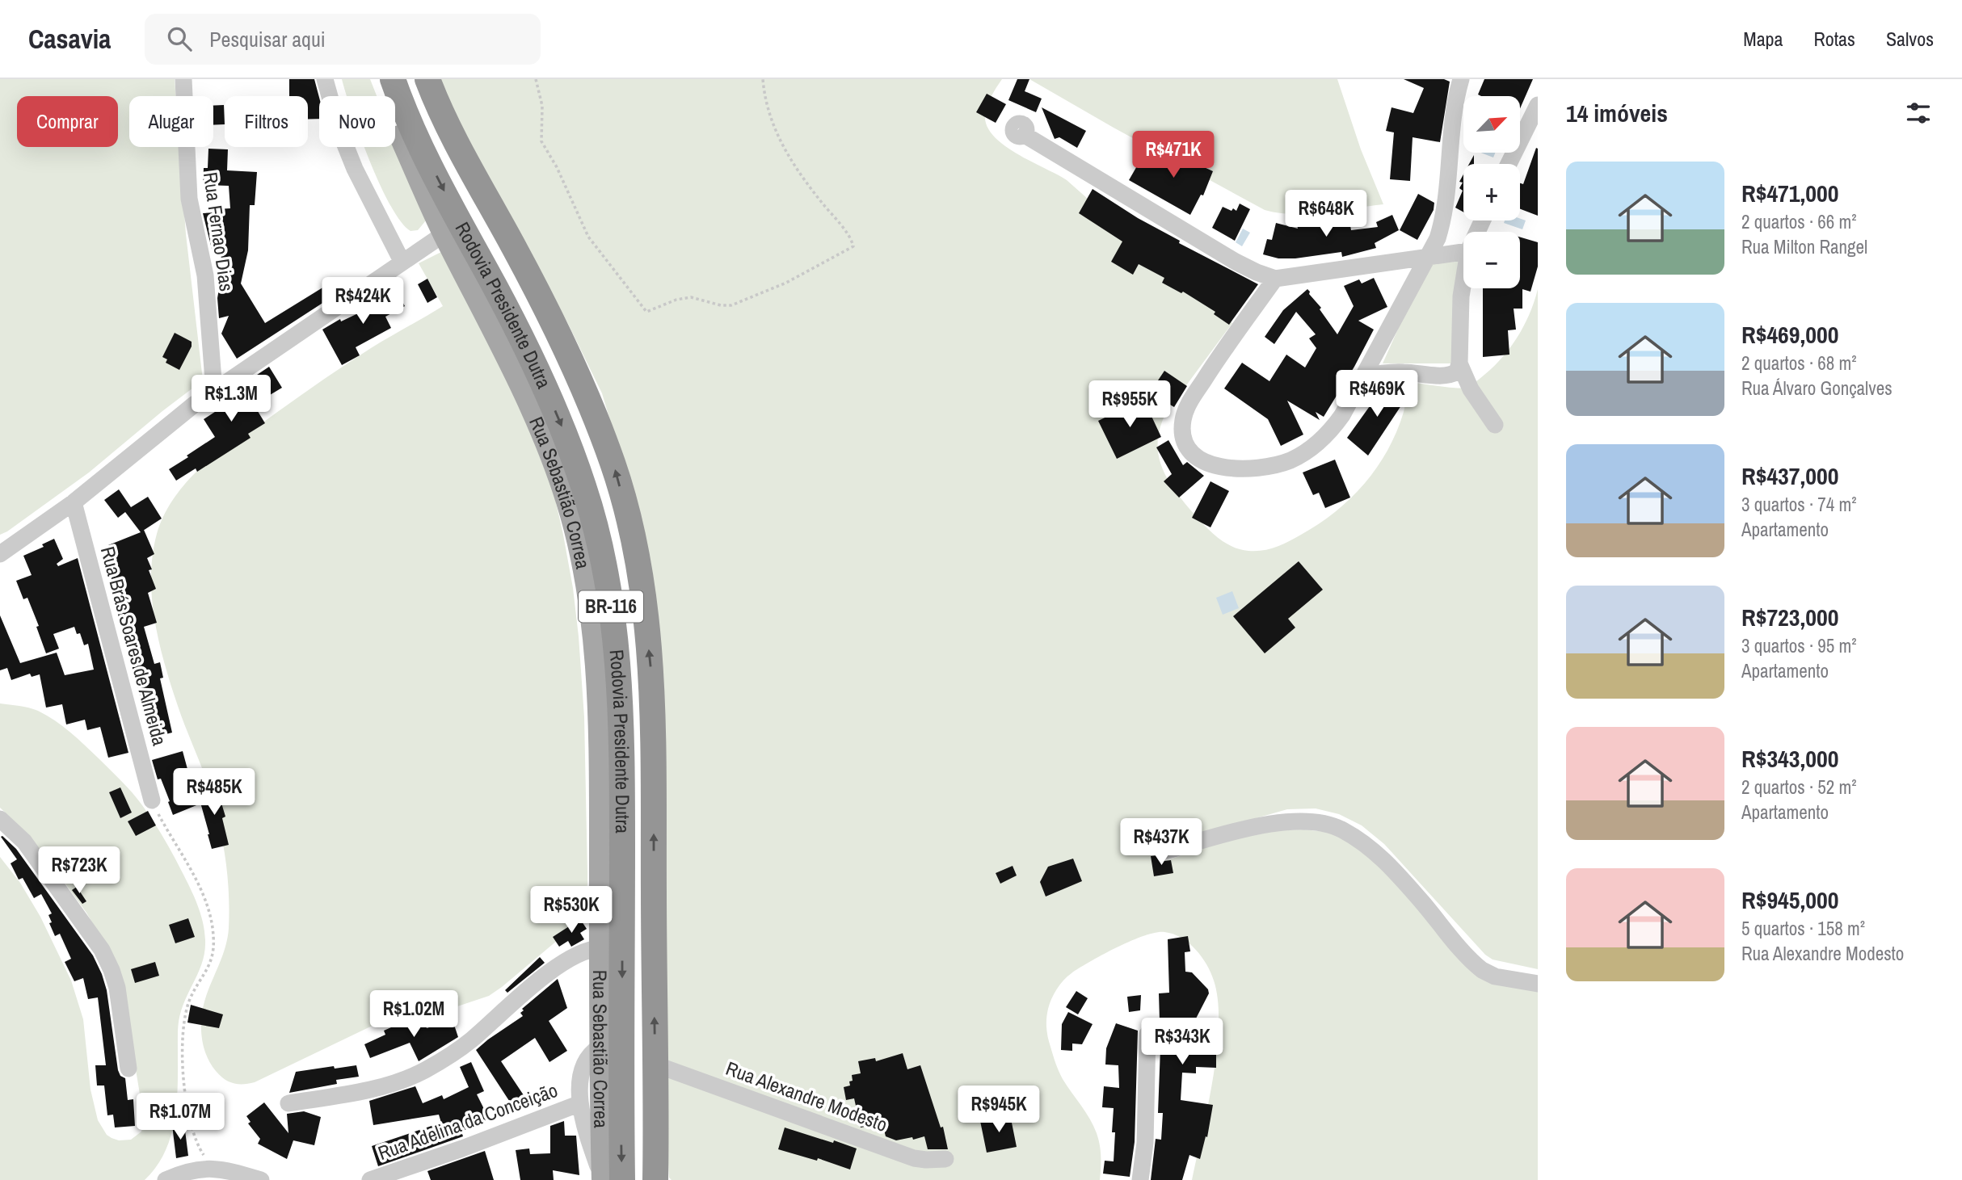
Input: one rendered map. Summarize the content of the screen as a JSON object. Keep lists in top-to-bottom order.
{
  "streets": {
    "highway": ["Rodovia Presidente Dutra", "BR-116"],
    "main road": ["Rua Sebastião Correa"],
    "street": [
      "Rua Fernao Dias",
      "Rua Brás Soares de Almeida",
      "Rua Alexandre Modesto",
      "Rua Adelina da Conceição"
    ]
  },
  "crossings": [
    ["Rodovia Presidente Dutra", "Rua Sebastião Correa"],
    ["Rodovia Presidente Dutra", "Rua Alexandre Modesto"]
  ],
  "north": "top right",
  "page": {
    "header": "Casavia",
    "search": "Pesquisar aqui",
    "nav": ["Mapa", "Rotas", "Salvos"],
    "heading": "14 imóveis",
    "map_buttons": ["+", "−"],
    "chip": [
      "Comprar",
      "Alugar",
      "Filtros",
      "Novo"
    ],
    "price": [
      "R$471K",
      "R$648K",
      "R$424K",
      "R$469K",
      "R$1.3M",
      "R$955K",
      "R$485K",
      "R$437K",
      "R$723K",
      "R$530K",
      "R$1.02M",
      "R$343K",
      "R$945K",
      "R$1.07M"
    ],
    "list": [
      {
        "name": "R$471,000",
        "note": "2 quartos · 66 m² · Rua Milton Rangel"
      },
      {
        "name": "R$469,000",
        "note": "2 quartos · 68 m² · Rua Álvaro Gonçalves"
      },
      {
        "name": "R$437,000",
        "note": "3 quartos · 74 m² · Apartamento"
      },
      {
        "name": "R$723,000",
        "note": "3 quartos · 95 m² · Apartamento"
      },
      {
        "name": "R$343,000",
        "note": "2 quartos · 52 m² · Apartamento"
      },
      {
        "name": "R$945,000",
        "note": "5 quartos · 158 m² · Rua Alexandre Modesto"
      }
    ]
  }
}
